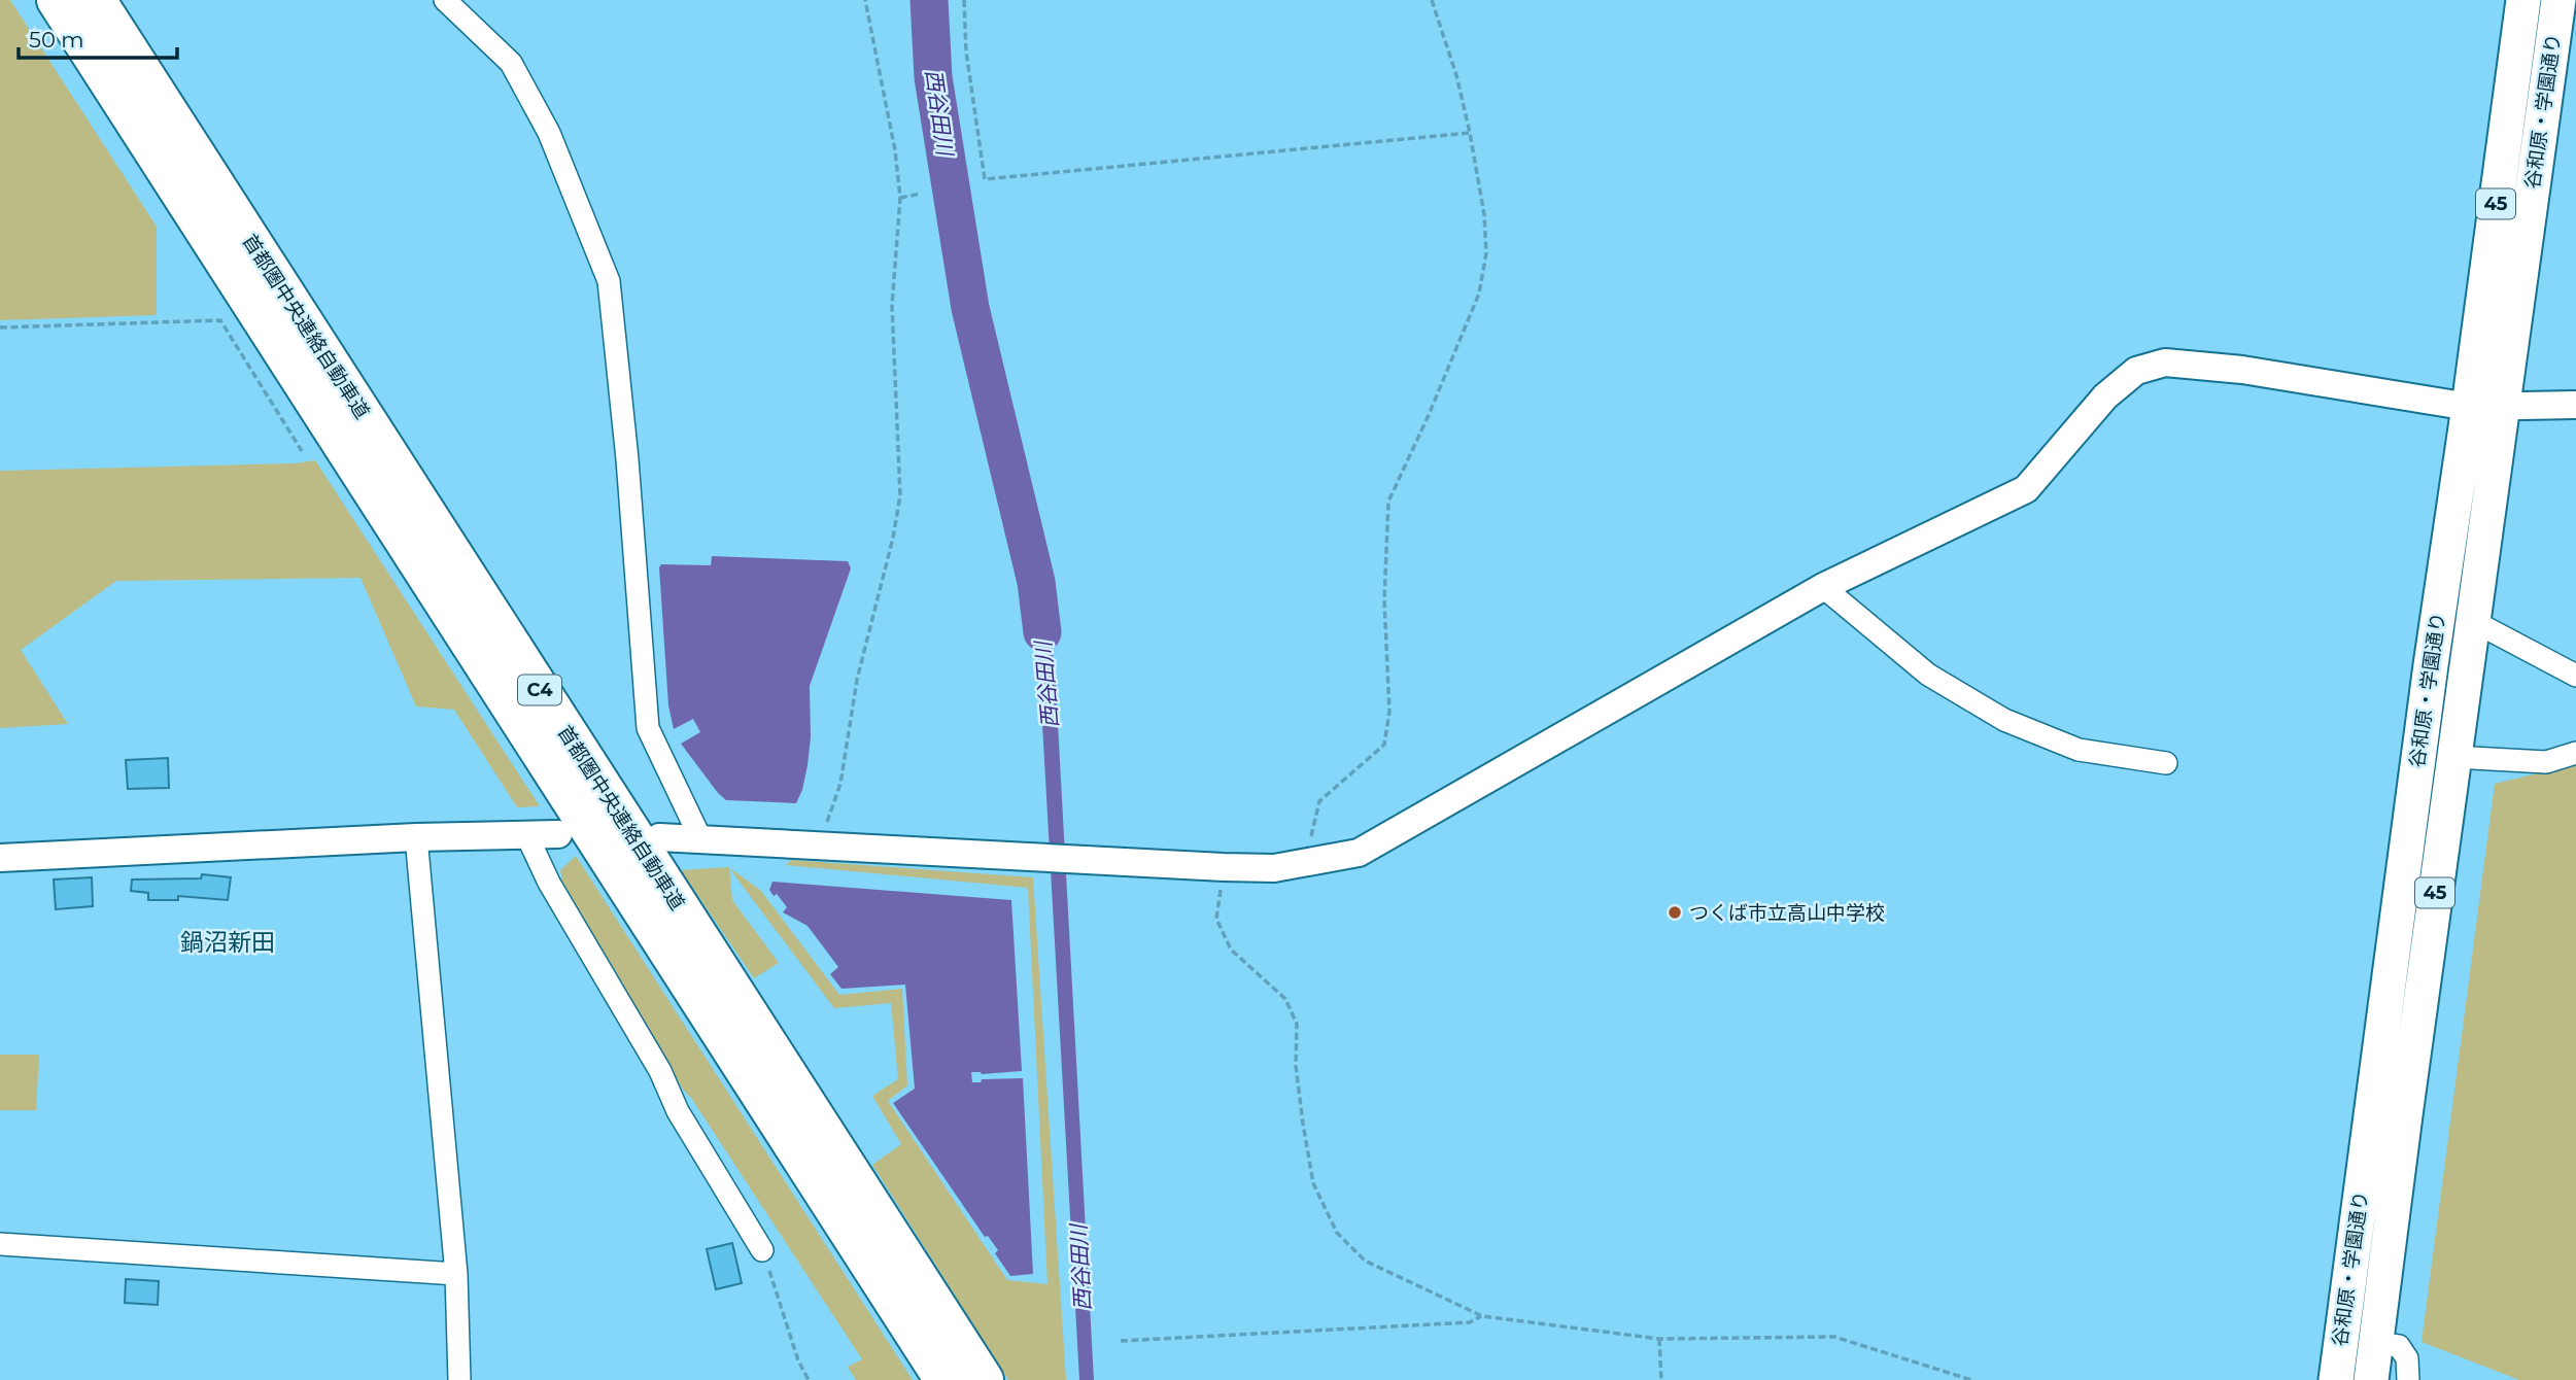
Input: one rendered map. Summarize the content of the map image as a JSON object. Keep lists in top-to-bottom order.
{
  "streets": {
    "highway": ["首都圏中央連絡自動車道", "C4"],
    "main road": ["谷和原・学園通り", "45"]
  },
  "districts": ["鍋沼新田"],
  "water": ["西谷田川"],
  "places": ["つくば市立高山中学校"],
  "scale_bar": "50 m"
}
